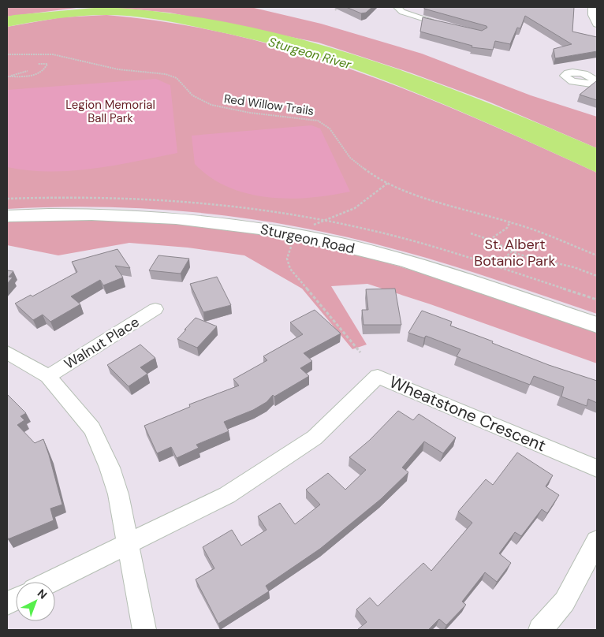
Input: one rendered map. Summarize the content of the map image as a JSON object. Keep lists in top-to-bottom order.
{
  "streets": {
    "main road": ["Sturgeon Road"],
    "street": ["Walnut Place", "Wheatstone Crescent"],
    "path": ["Red Willow Trails"]
  },
  "water": ["Sturgeon River"],
  "parks": ["Legion Memorial Ball Park", "St. Albert Botanic Park"],
  "north": "top right"
}
